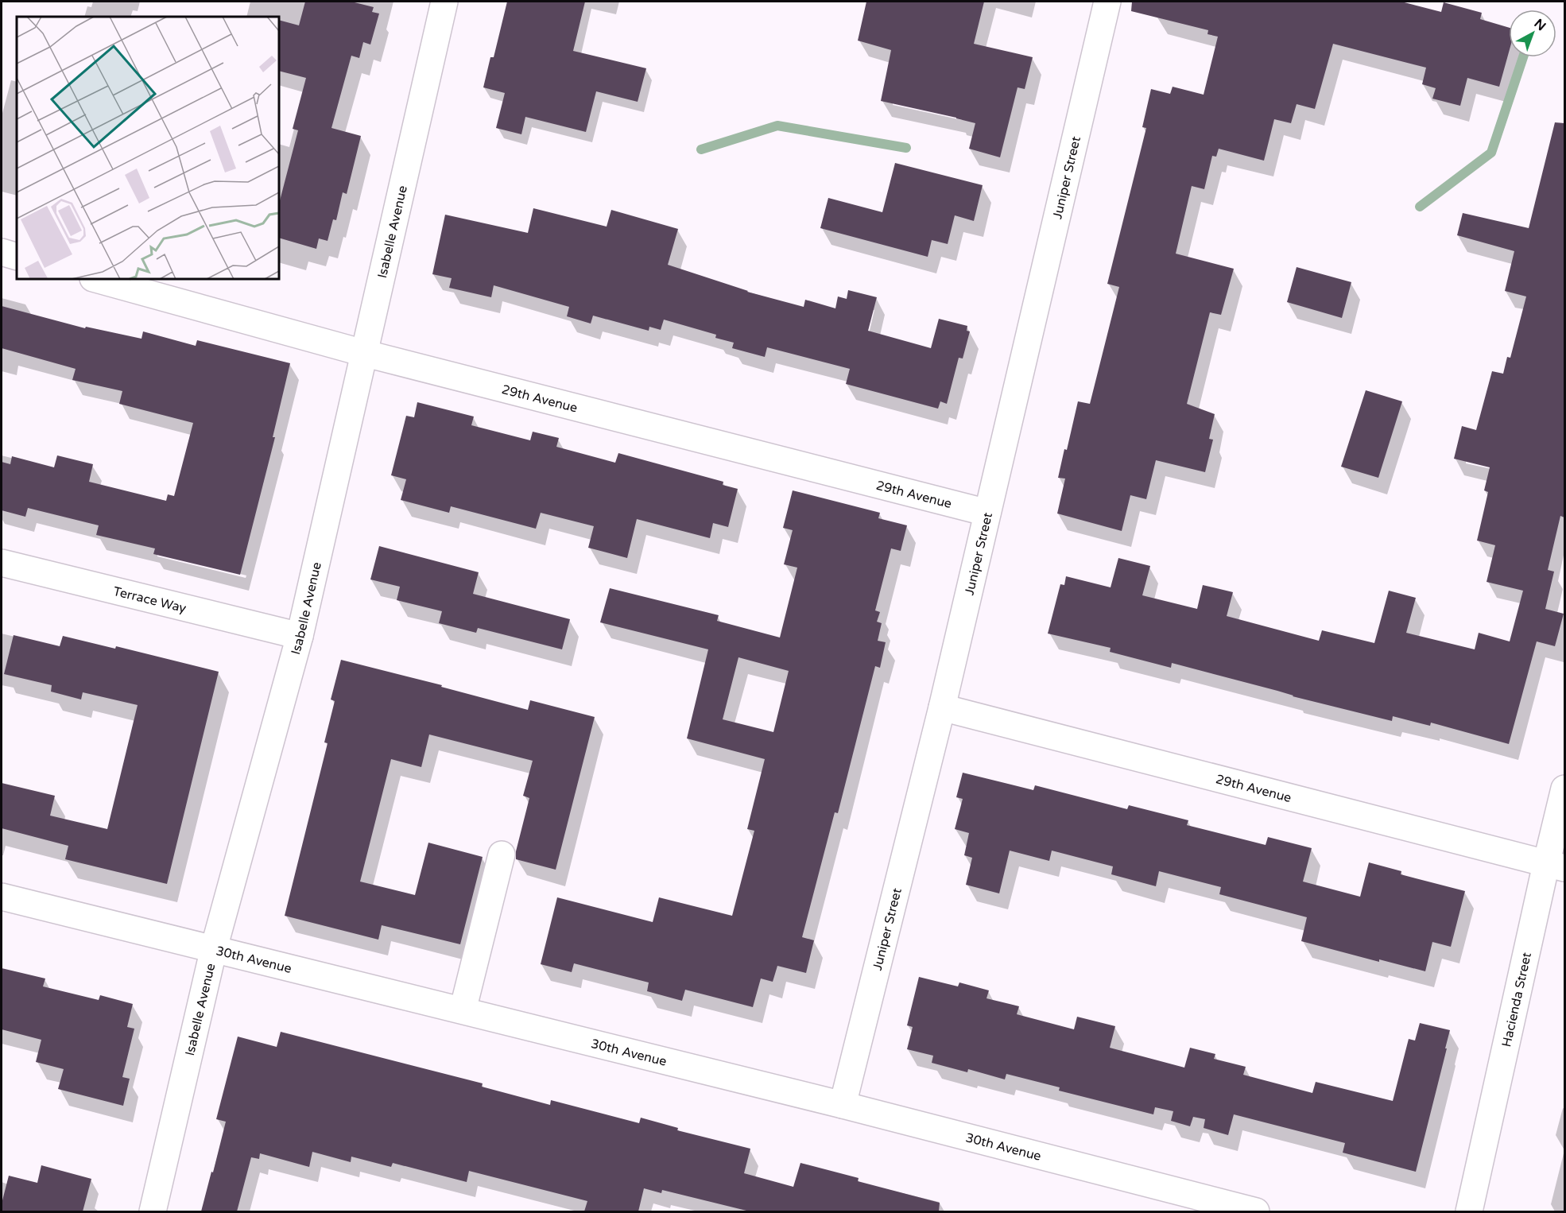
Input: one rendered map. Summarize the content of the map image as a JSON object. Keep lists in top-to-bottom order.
{
  "streets": {
    "street": [
      "Juniper Street",
      "Isabelle Avenue",
      "29th Avenue",
      "Terrace Way",
      "30th Avenue",
      "Hacienda Street"
    ]
  },
  "crossings": [
    ["Juniper Street", "29th Avenue"],
    ["Juniper Street", "30th Avenue"],
    ["Isabelle Avenue", "29th Avenue"],
    ["Isabelle Avenue", "Terrace Way"],
    ["Isabelle Avenue", "30th Avenue"],
    ["29th Avenue", "Hacienda Street"]
  ],
  "north": "top right"
}
